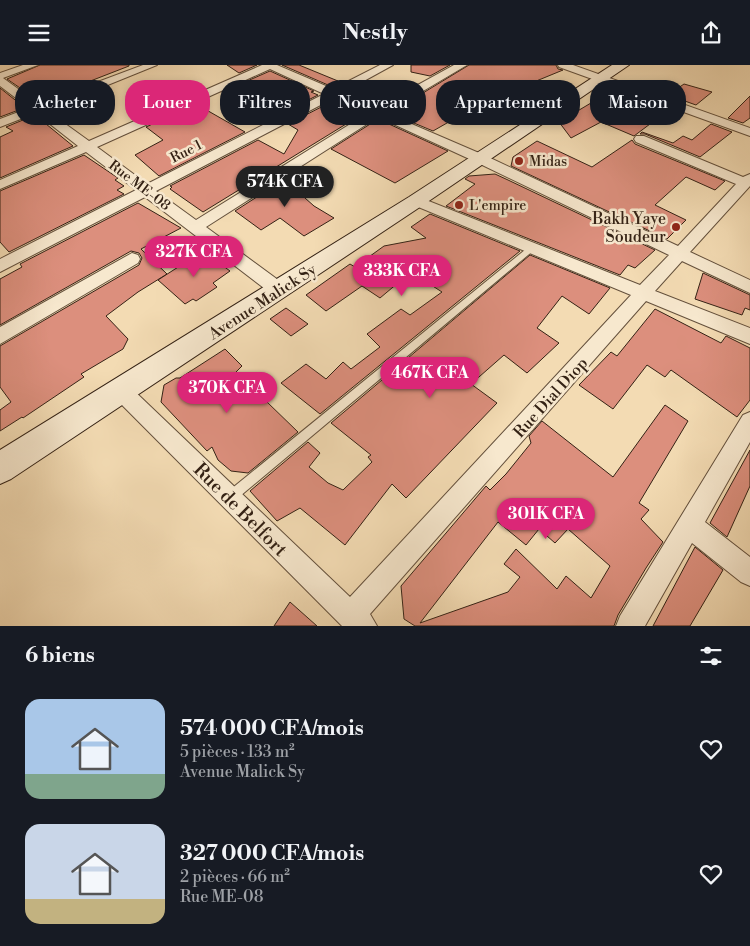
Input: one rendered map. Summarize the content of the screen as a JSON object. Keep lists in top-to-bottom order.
{
  "streets": {
    "main road": ["Avenue Malick Sy"],
    "street": [
      "Rue 1",
      "Rue ME-08",
      "Rue Dial Diop",
      "Rue de Belfort"
    ]
  },
  "crossings": [
    ["Rue 1", "Rue ME-08"],
    ["Rue ME-08", "Avenue Malick Sy"],
    ["Avenue Malick Sy", "Rue de Belfort"],
    ["Rue Dial Diop", "Rue de Belfort"]
  ],
  "places": ["Midas", "L'empire", "Bakh Yaye Soudeur"],
  "page": {
    "header": "Nestly",
    "chip": [
      "Acheter",
      "Louer",
      "Filtres",
      "Nouveau",
      "Appartement",
      "Maison"
    ],
    "price": [
      "574K CFA",
      "327K CFA",
      "333K CFA",
      "467K CFA",
      "370K CFA",
      "301K CFA"
    ],
    "heading": "6 biens",
    "list": [
      {
        "name": "574 000 CFA/mois",
        "note": "5 pièces · 133 m² · Avenue Malick Sy"
      },
      {
        "name": "327 000 CFA/mois",
        "note": "2 pièces · 66 m² · Rue ME-08"
      }
    ]
  }
}
